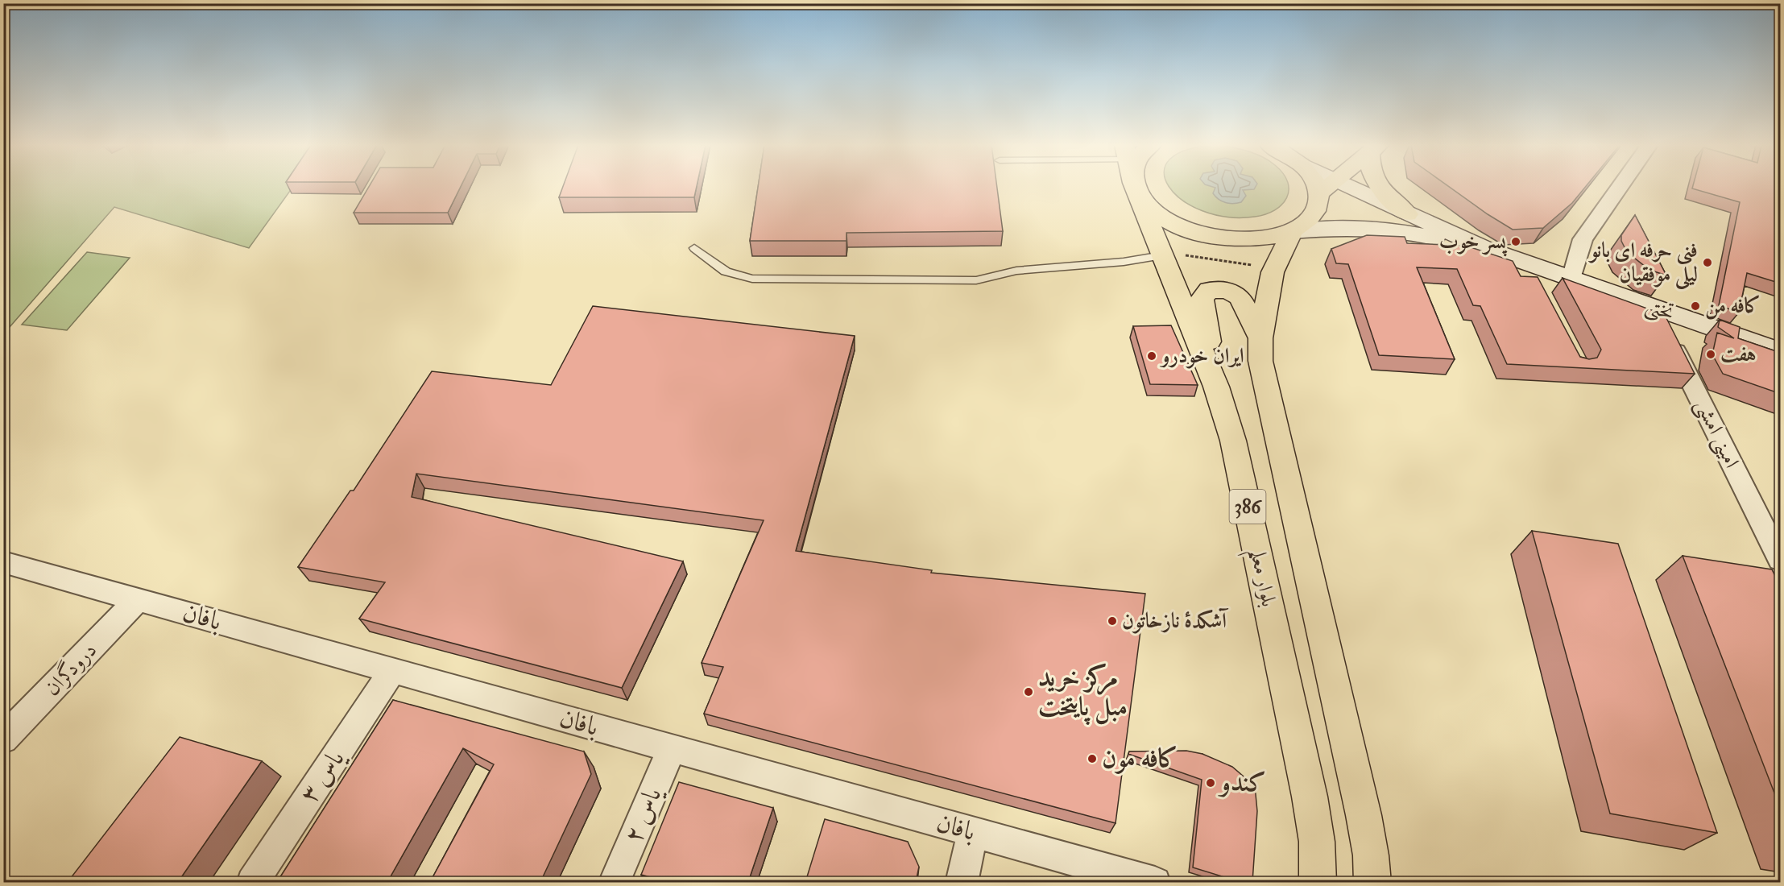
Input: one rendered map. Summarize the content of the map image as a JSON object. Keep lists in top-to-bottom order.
{
  "streets": {
    "main road": ["تختی", "386", "بلوار معلم"],
    "street": [
      "امینی امشی",
      "بافان",
      "درودگران",
      "یاس ۳",
      "یاس ۲"
    ]
  },
  "crossings": [
    ["تختی", "امینی امشی"],
    ["تختی", "386"],
    ["بافان", "درودگران"],
    ["بافان", "یاس ۳"],
    ["بافان", "یاس ۲"]
  ],
  "places": [
    "پسر خوب",
    "فنی حرفه ای بانو لیلی موفقیان",
    "کافه من",
    "هفت",
    "ایران خودرو",
    "آشکدهٔ نازخاتون",
    "مرکز خرید مبل پایتخت",
    "کافه مون",
    "کندو"
  ]
}
